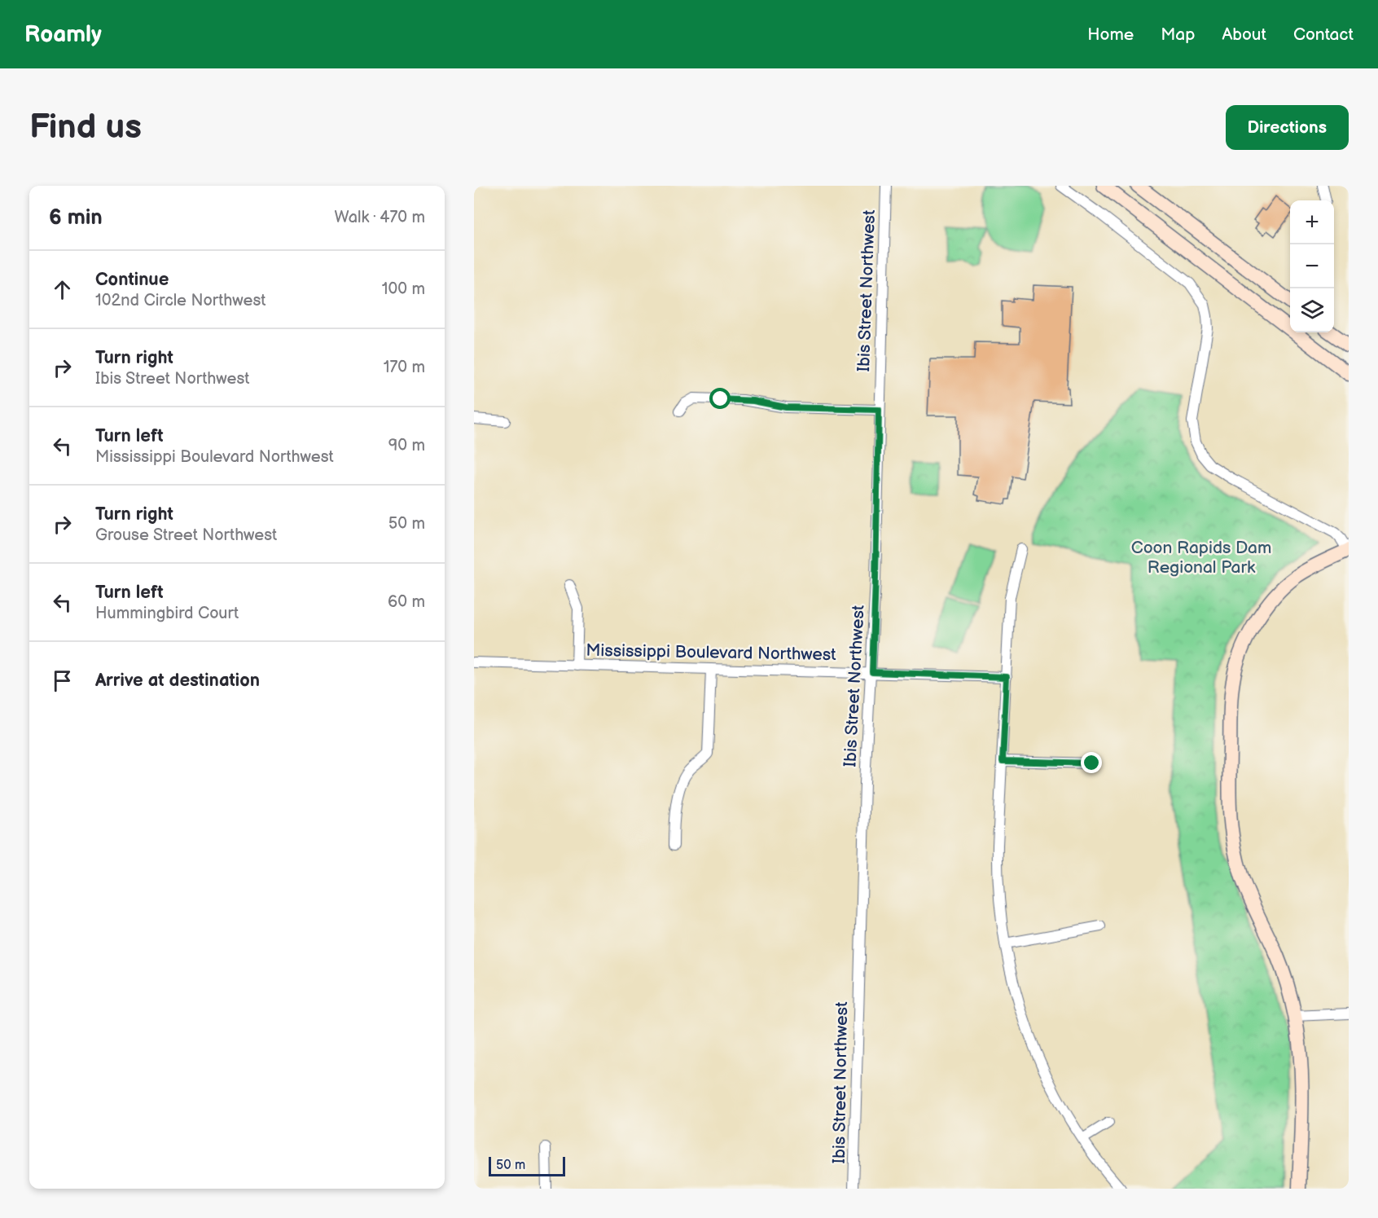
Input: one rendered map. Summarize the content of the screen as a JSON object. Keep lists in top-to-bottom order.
{
  "streets": {
    "street": ["Ibis Street Northwest", "Mississippi Boulevard Northwest"]
  },
  "crossings": [
    ["Ibis Street Northwest", "Mississippi Boulevard Northwest"]
  ],
  "parks": ["Coon Rapids Dam Regional Park"],
  "scale_bar": "50 m",
  "page": {
    "header": "Roamly",
    "nav": [
      "Home",
      "Map",
      "About",
      "Contact"
    ],
    "buttons": "Directions",
    "title": "Find us",
    "heading": ["6 min", "Walk · 470 m"],
    "map_buttons": ["+", "−"],
    "list": [
      ["Continue", "102nd Circle Northwest", "100 m"],
      ["Turn right", "Ibis Street Northwest", "170 m"],
      ["Turn left", "Mississippi Boulevard Northwest", "90 m"],
      ["Turn right", "Grouse Street Northwest", "50 m"],
      ["Turn left", "Hummingbird Court", "60 m"],
      "Arrive at destination"
    ],
    "scale": "50 m"
  }
}
